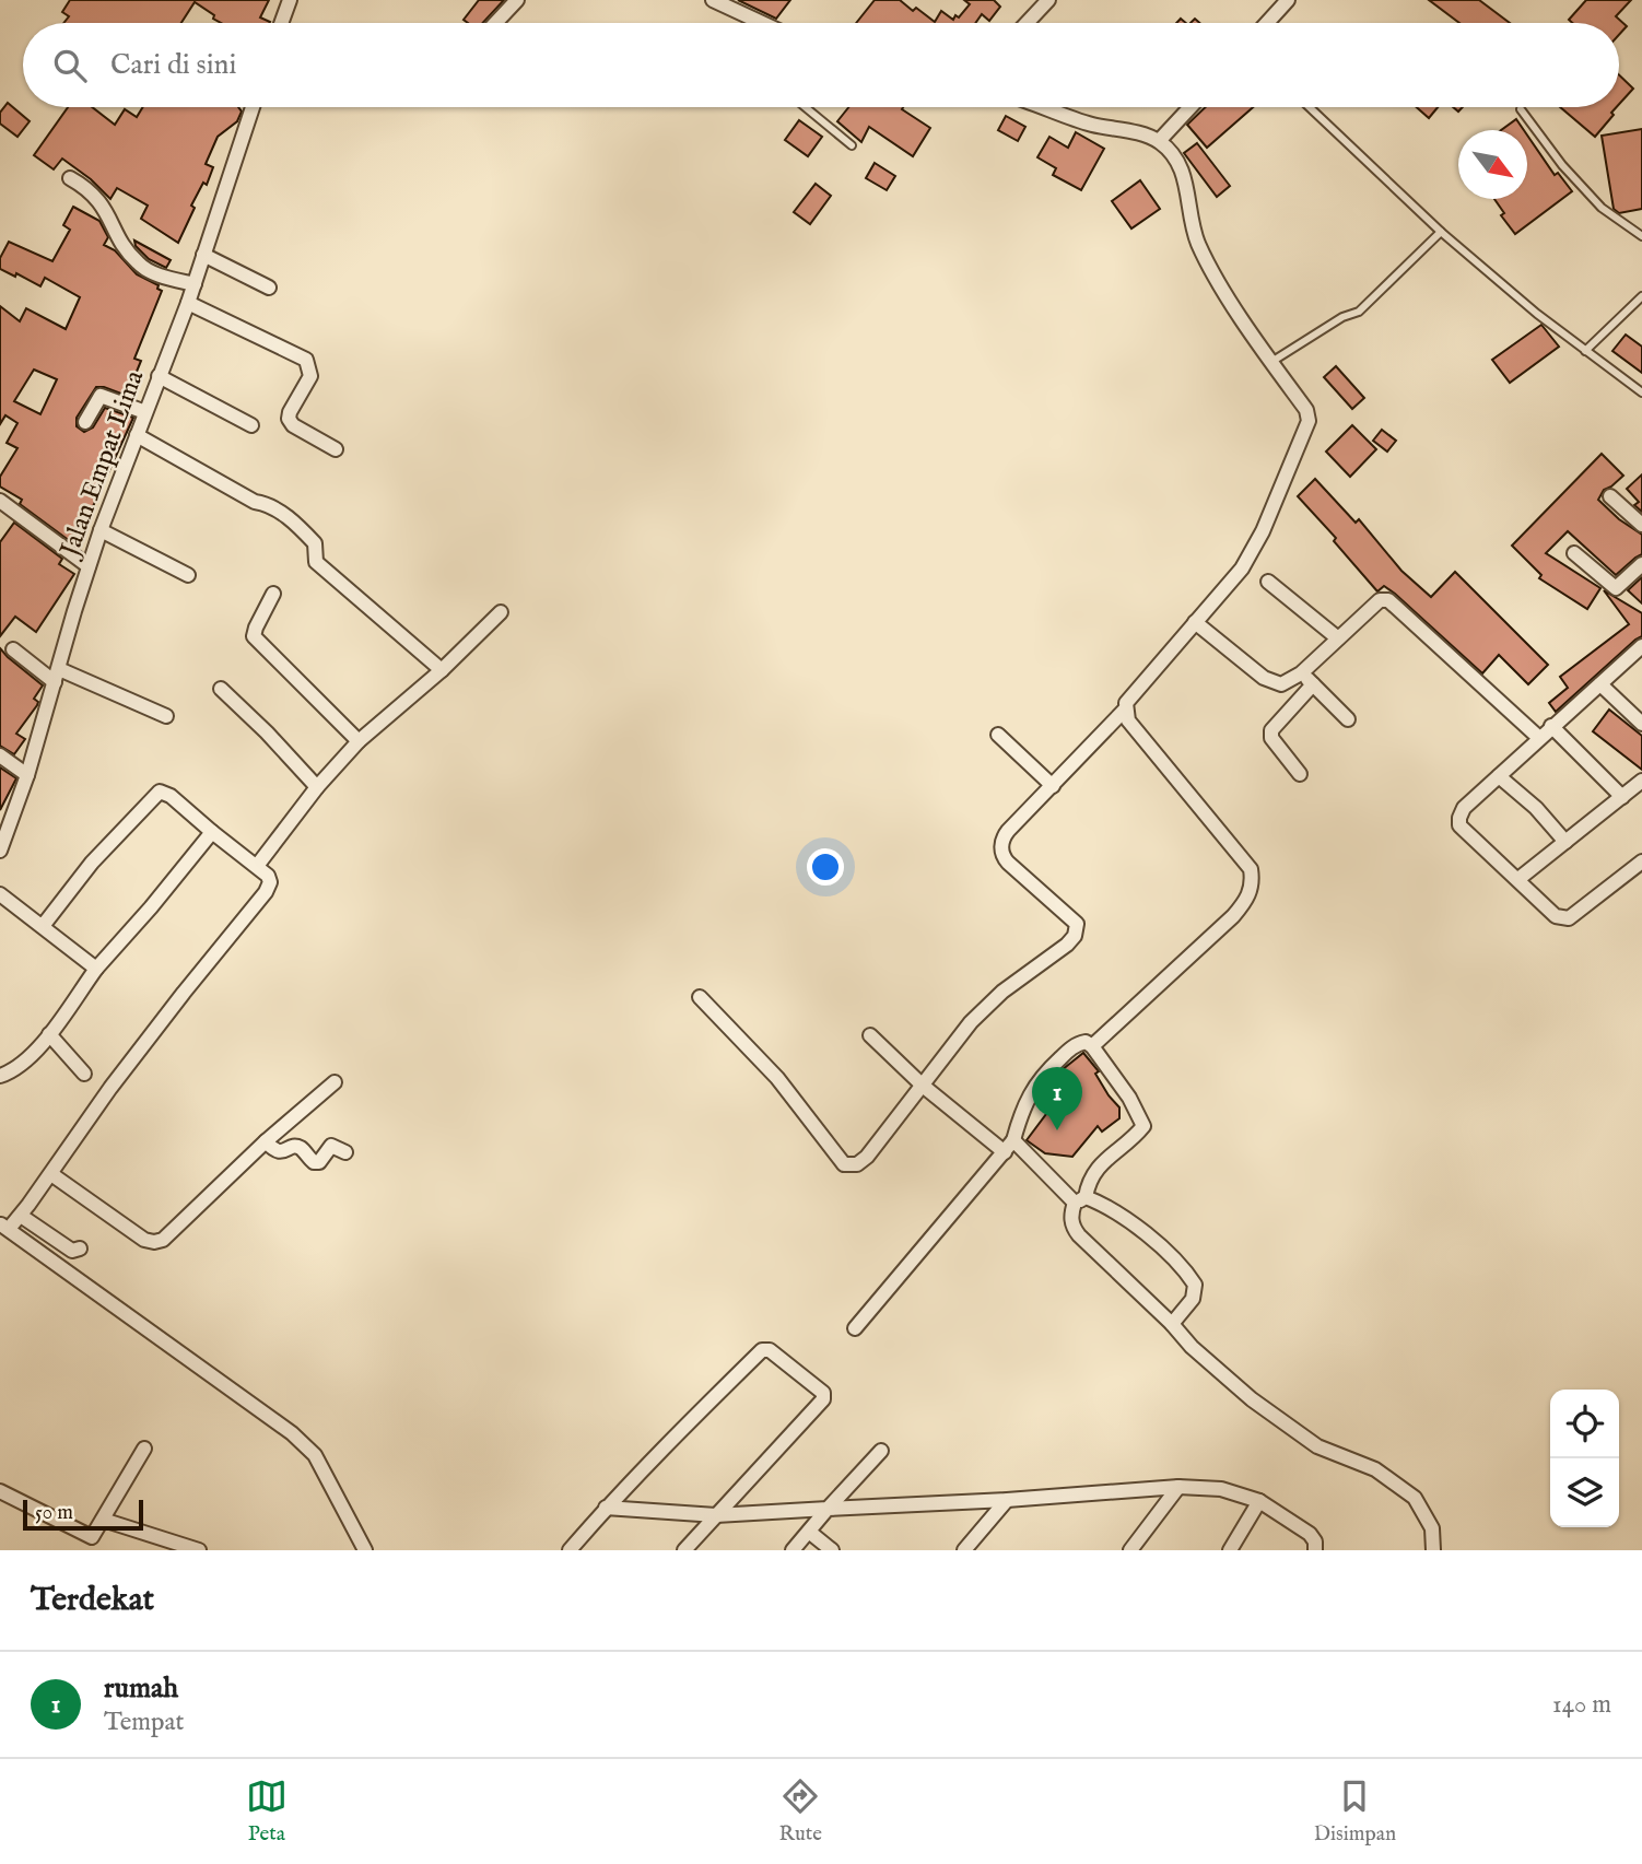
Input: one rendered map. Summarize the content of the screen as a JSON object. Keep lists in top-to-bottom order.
{
  "streets": {
    "street": ["Jalan Empat Lima"]
  },
  "scale_bar": "50 m",
  "north": "bottom right",
  "page": {
    "search": "Cari di sini",
    "pins": "1",
    "scale": "50 m",
    "heading": "Terdekat",
    "list": [
      {
        "mark": "1",
        "name": "rumah",
        "note": "Tempat",
        "value": "140 m"
      }
    ],
    "nav": ["Peta", "Rute", "Disimpan"]
  }
}
